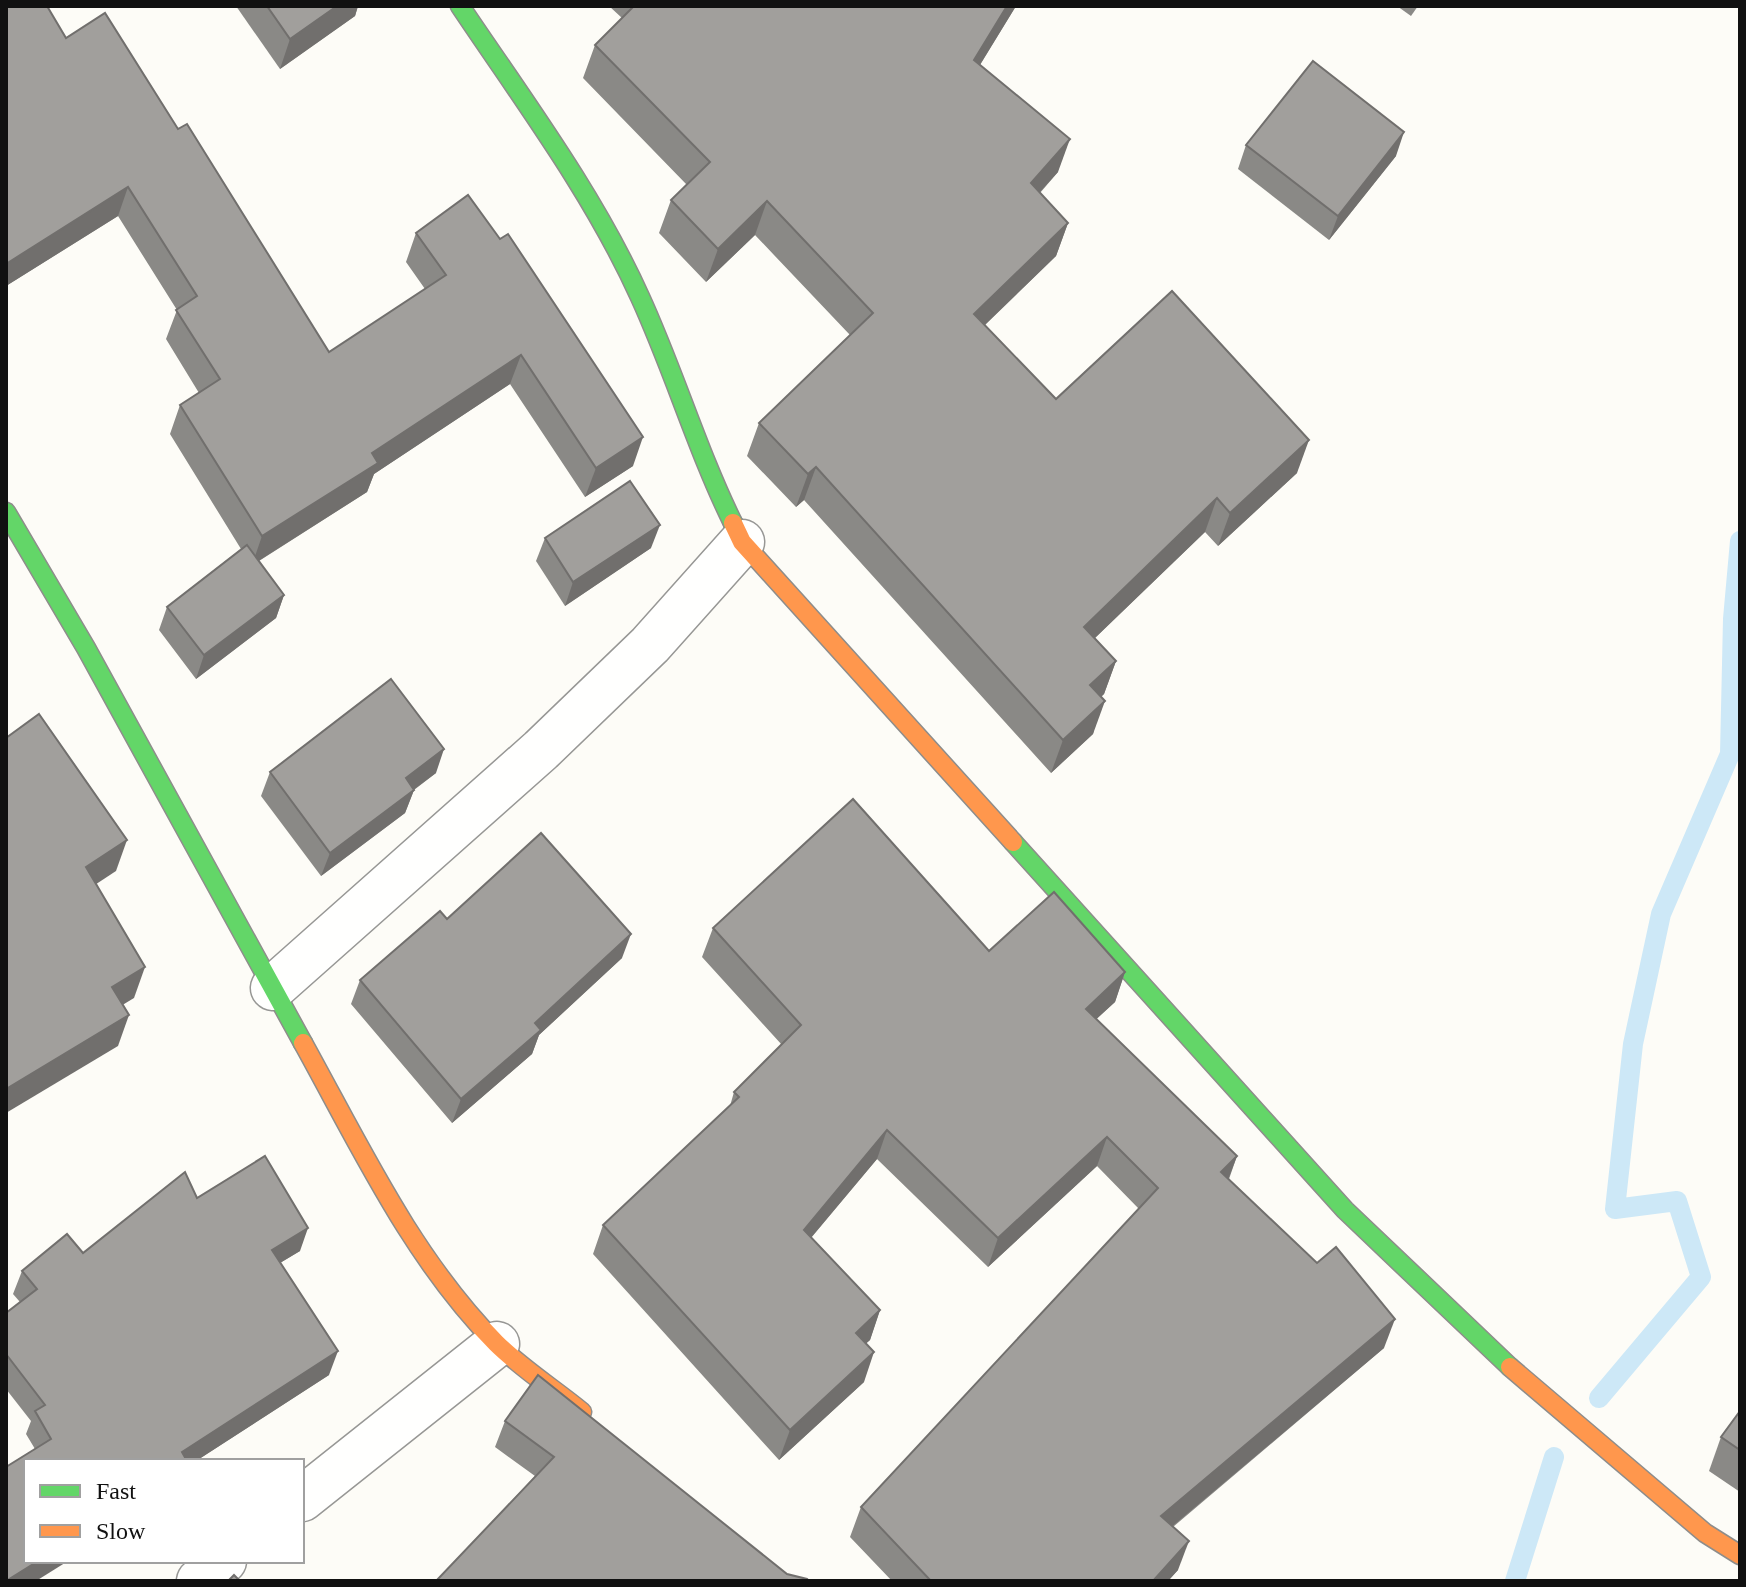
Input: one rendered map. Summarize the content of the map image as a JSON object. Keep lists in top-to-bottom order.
{
  "legend": ["Fast", "Slow"]
}
